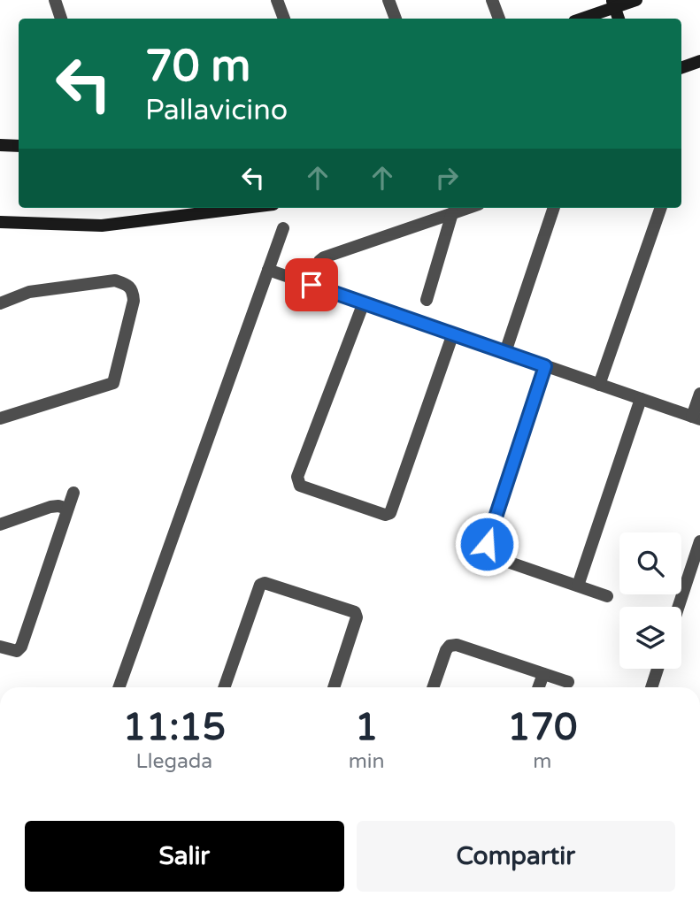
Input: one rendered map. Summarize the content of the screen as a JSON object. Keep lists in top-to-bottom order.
{
  "page": {
    "turn": ["70 m", "Pallavicino"],
    "eta": [
      "11:15",
      "Llegada",
      "1",
      "min",
      "170",
      "m"
    ],
    "buttons": ["Salir", "Compartir"]
  }
}
